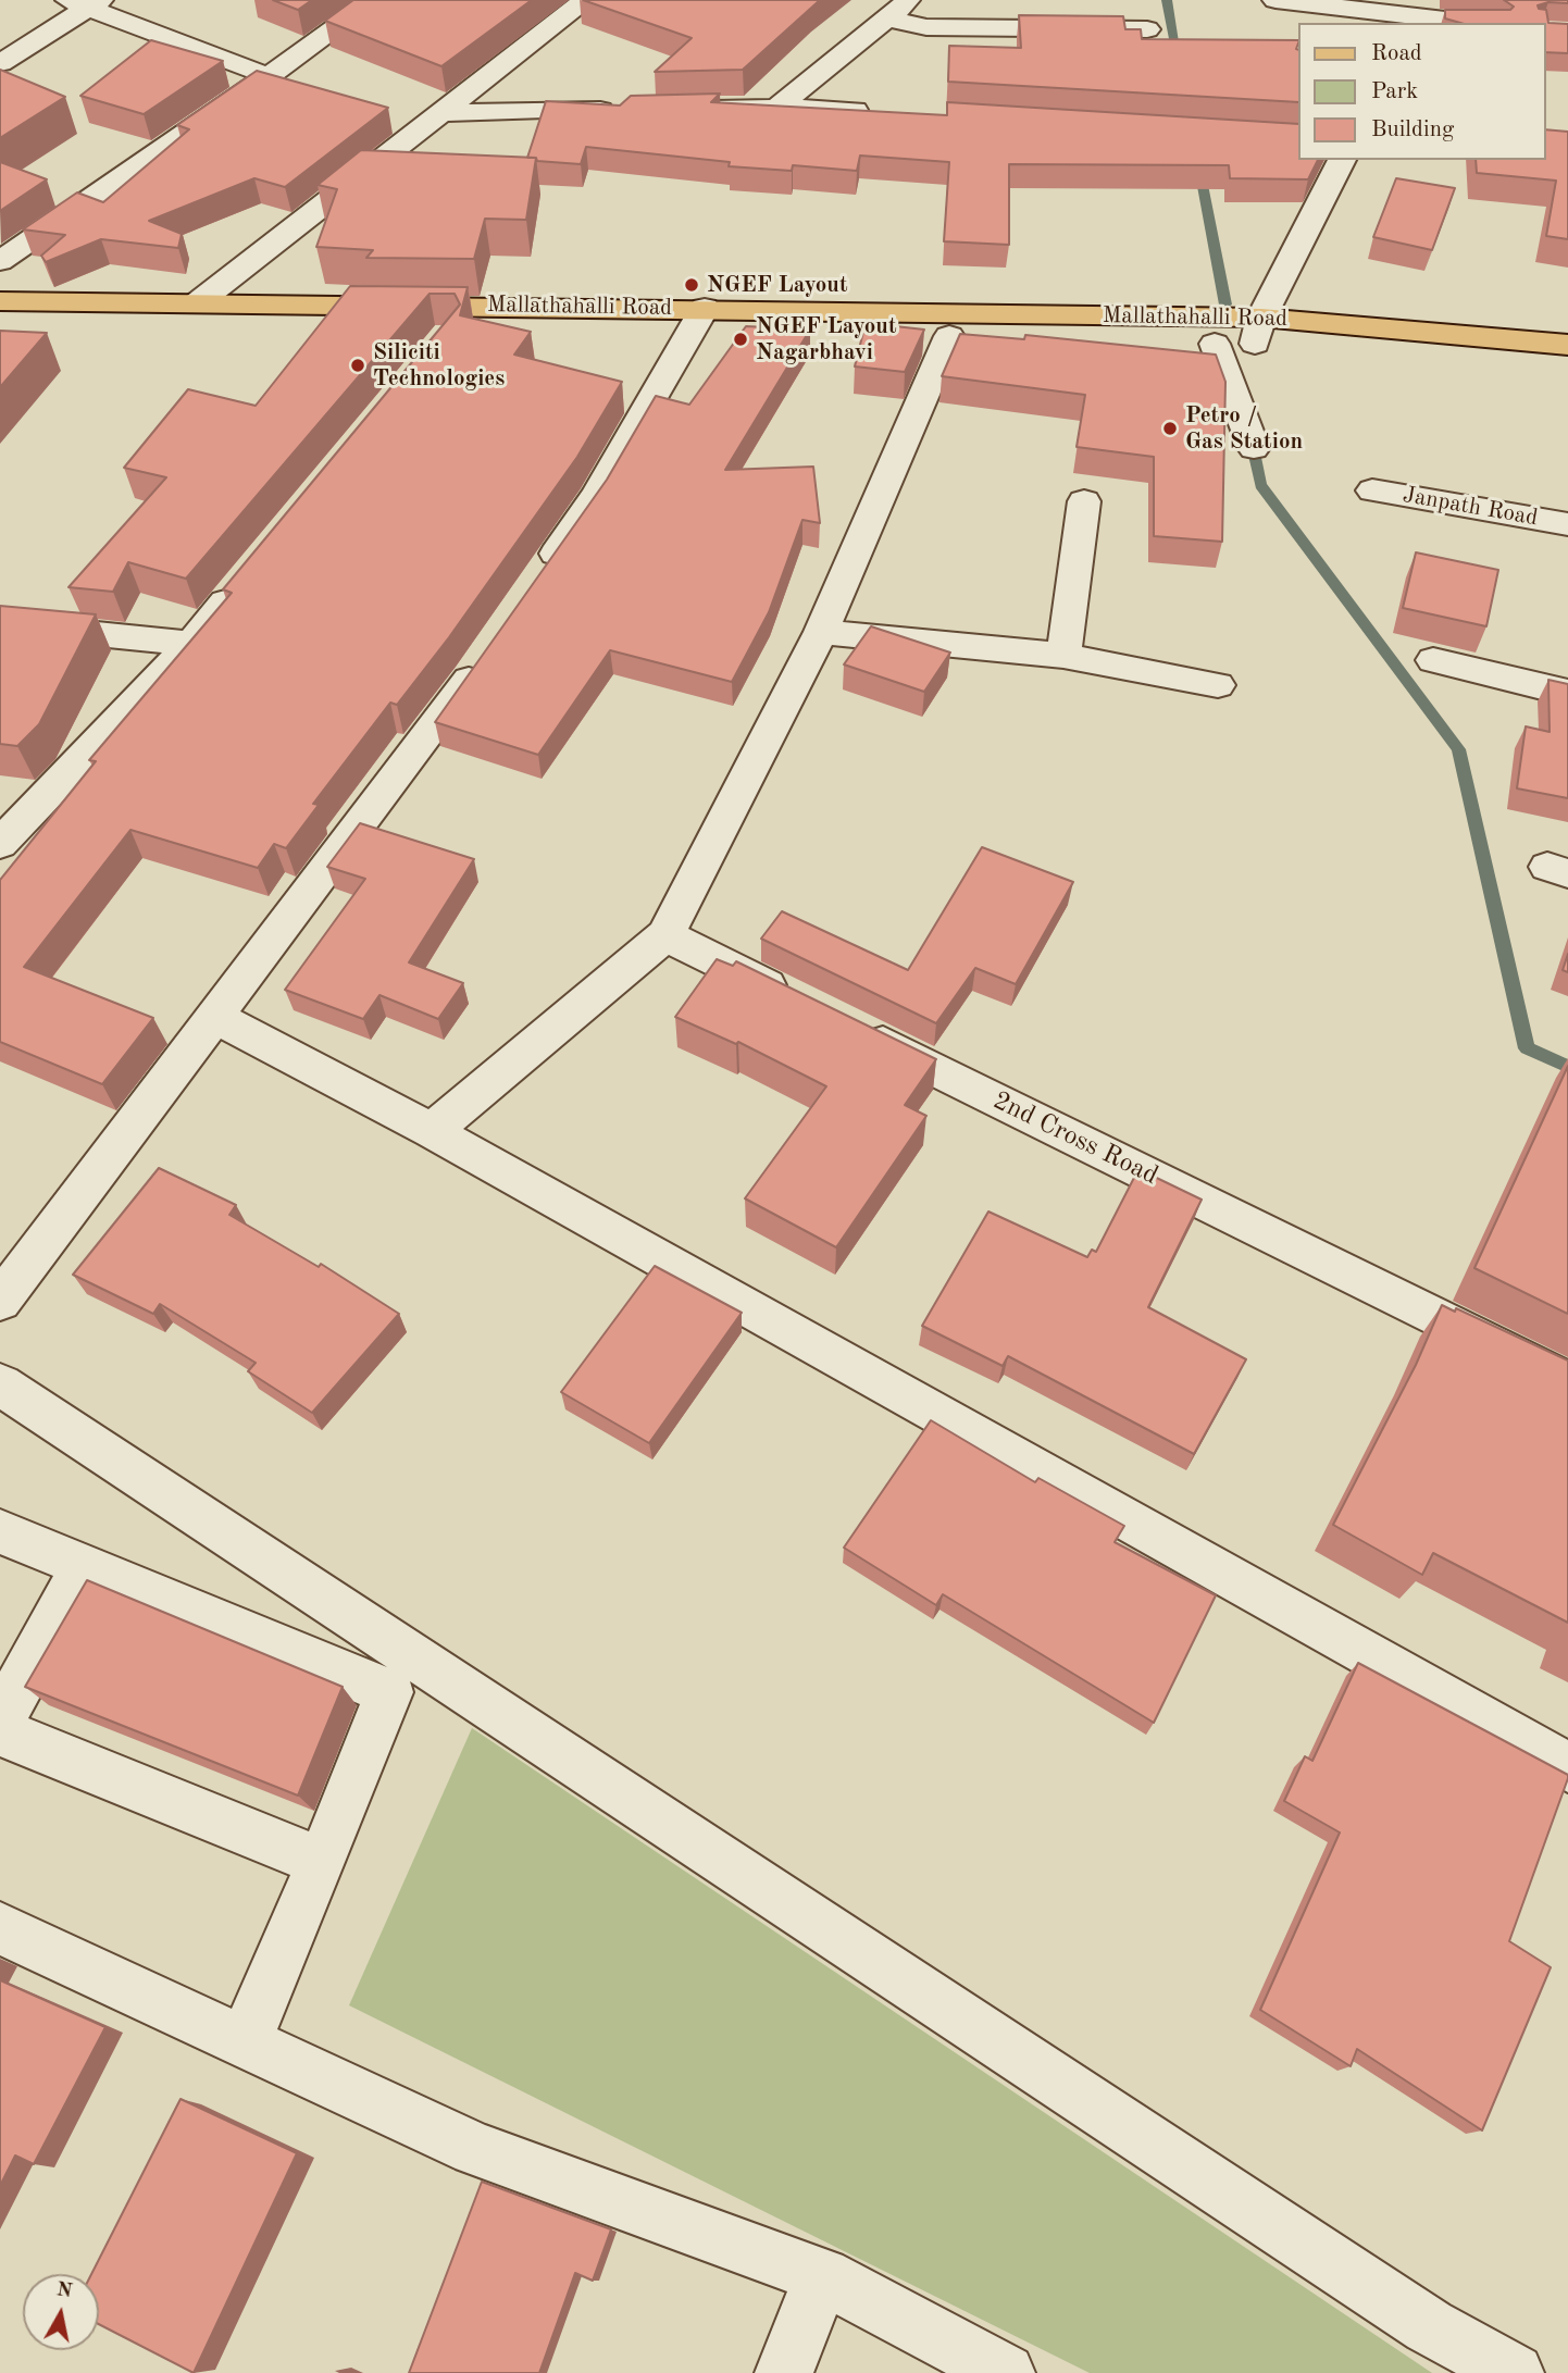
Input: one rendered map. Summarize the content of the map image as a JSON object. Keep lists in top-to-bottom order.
{
  "streets": {
    "main road": ["Mallathahalli Road"],
    "street": ["Janpath Road", "2nd Cross Road"]
  },
  "places": [
    "NGEF Layout",
    "NGEF Layout Nagarbhavi",
    "Siliciti Technologies",
    "Petro / Gas Station"
  ],
  "legend": ["Road", "Park", "Building"],
  "north": "top"
}
